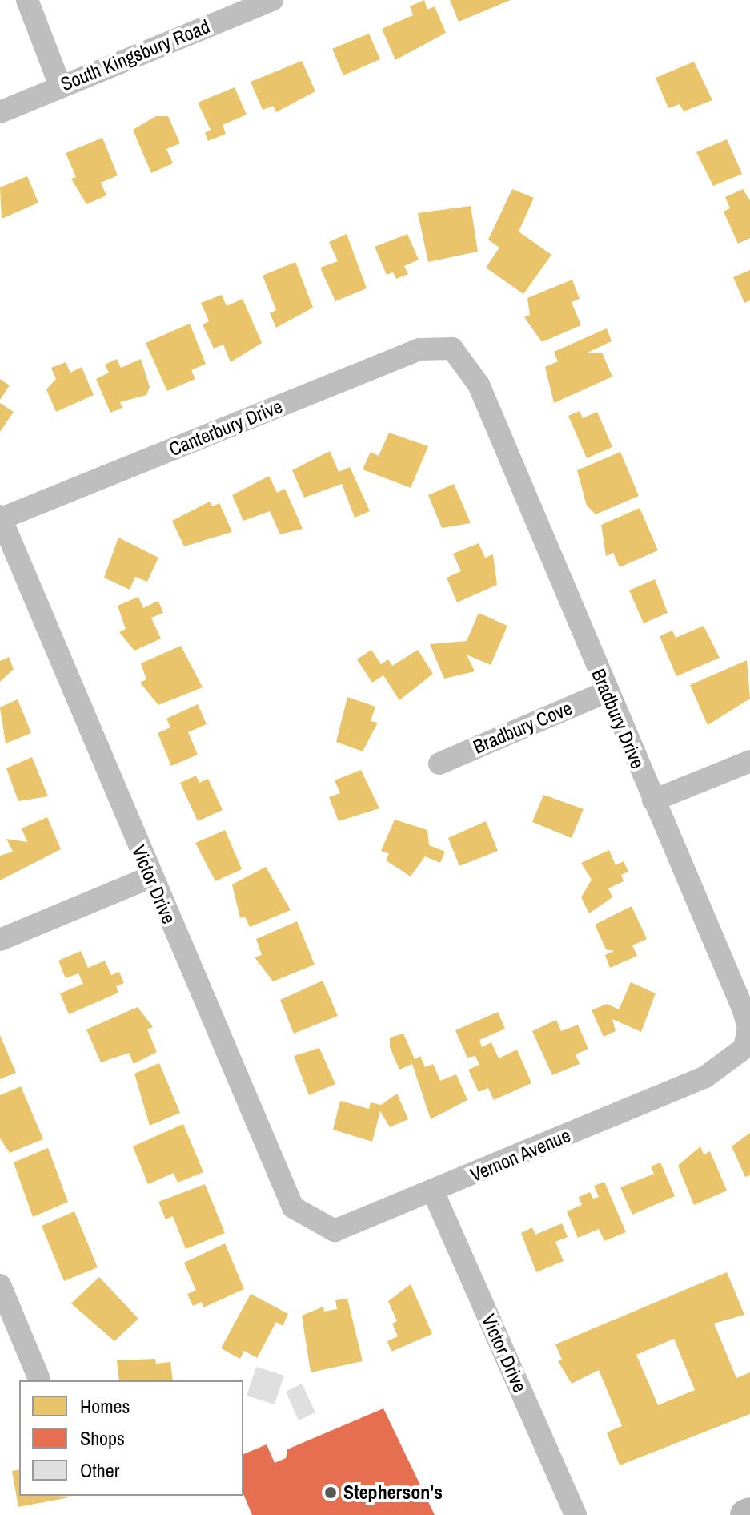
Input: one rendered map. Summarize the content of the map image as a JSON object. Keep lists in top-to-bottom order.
{
  "streets": {
    "street": [
      "South Kingsbury Road",
      "Canterbury Drive",
      "Bradbury Drive",
      "Bradbury Cove",
      "Victor Drive",
      "Vernon Avenue"
    ]
  },
  "crossings": [
    ["Canterbury Drive", "Bradbury Drive"],
    ["Canterbury Drive", "Victor Drive"],
    ["Bradbury Drive", "Bradbury Cove"],
    ["Bradbury Drive", "Vernon Avenue"],
    ["Victor Drive", "Vernon Avenue"]
  ],
  "places": ["Stepherson's"],
  "legend": ["Homes", "Shops", "Other"]
}
